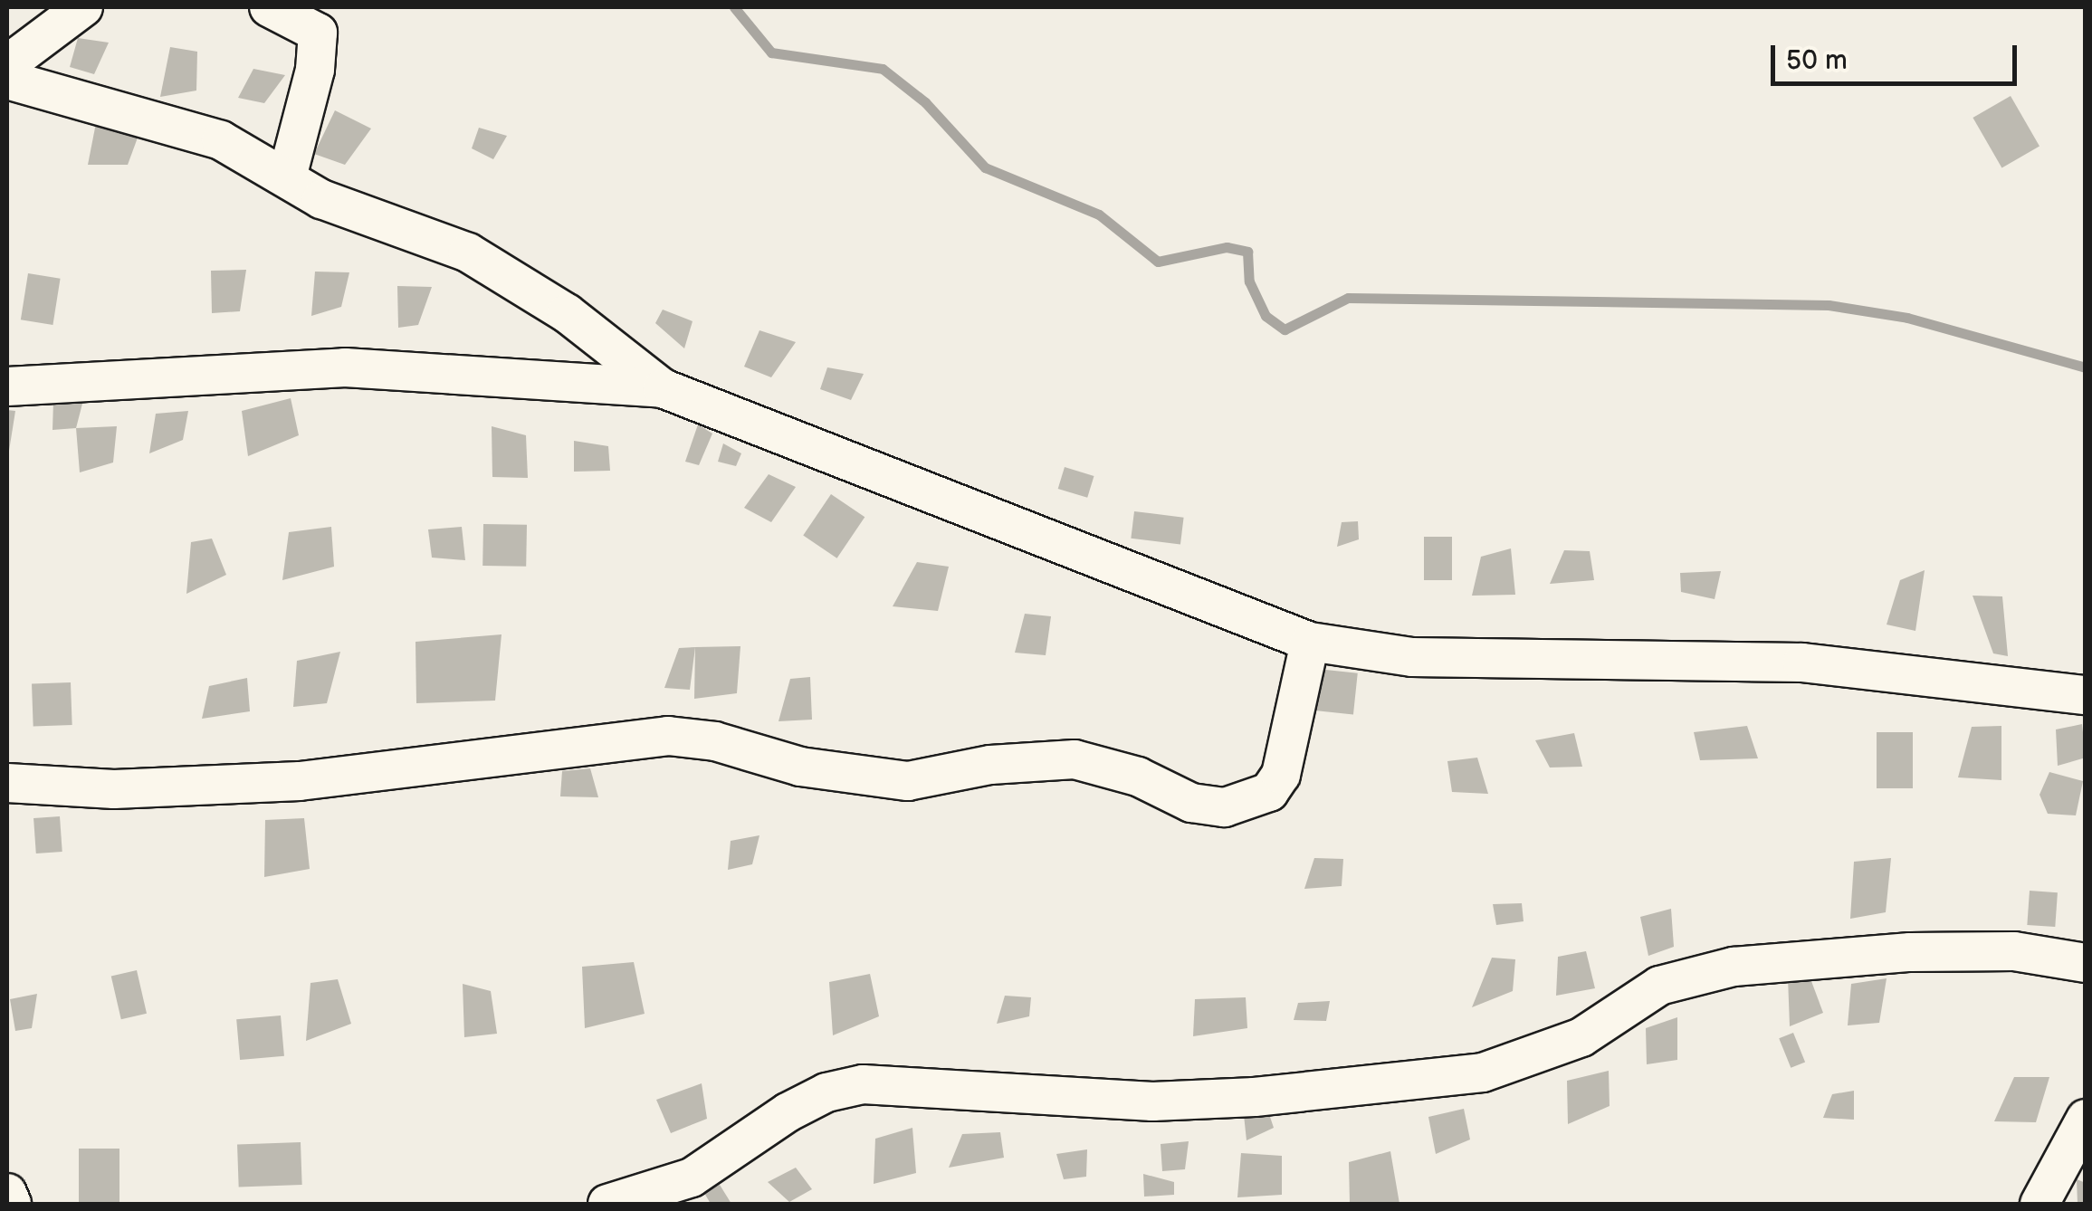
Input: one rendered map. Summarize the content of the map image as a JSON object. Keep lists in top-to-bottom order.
{
  "scale_bar": "50 m"
}
